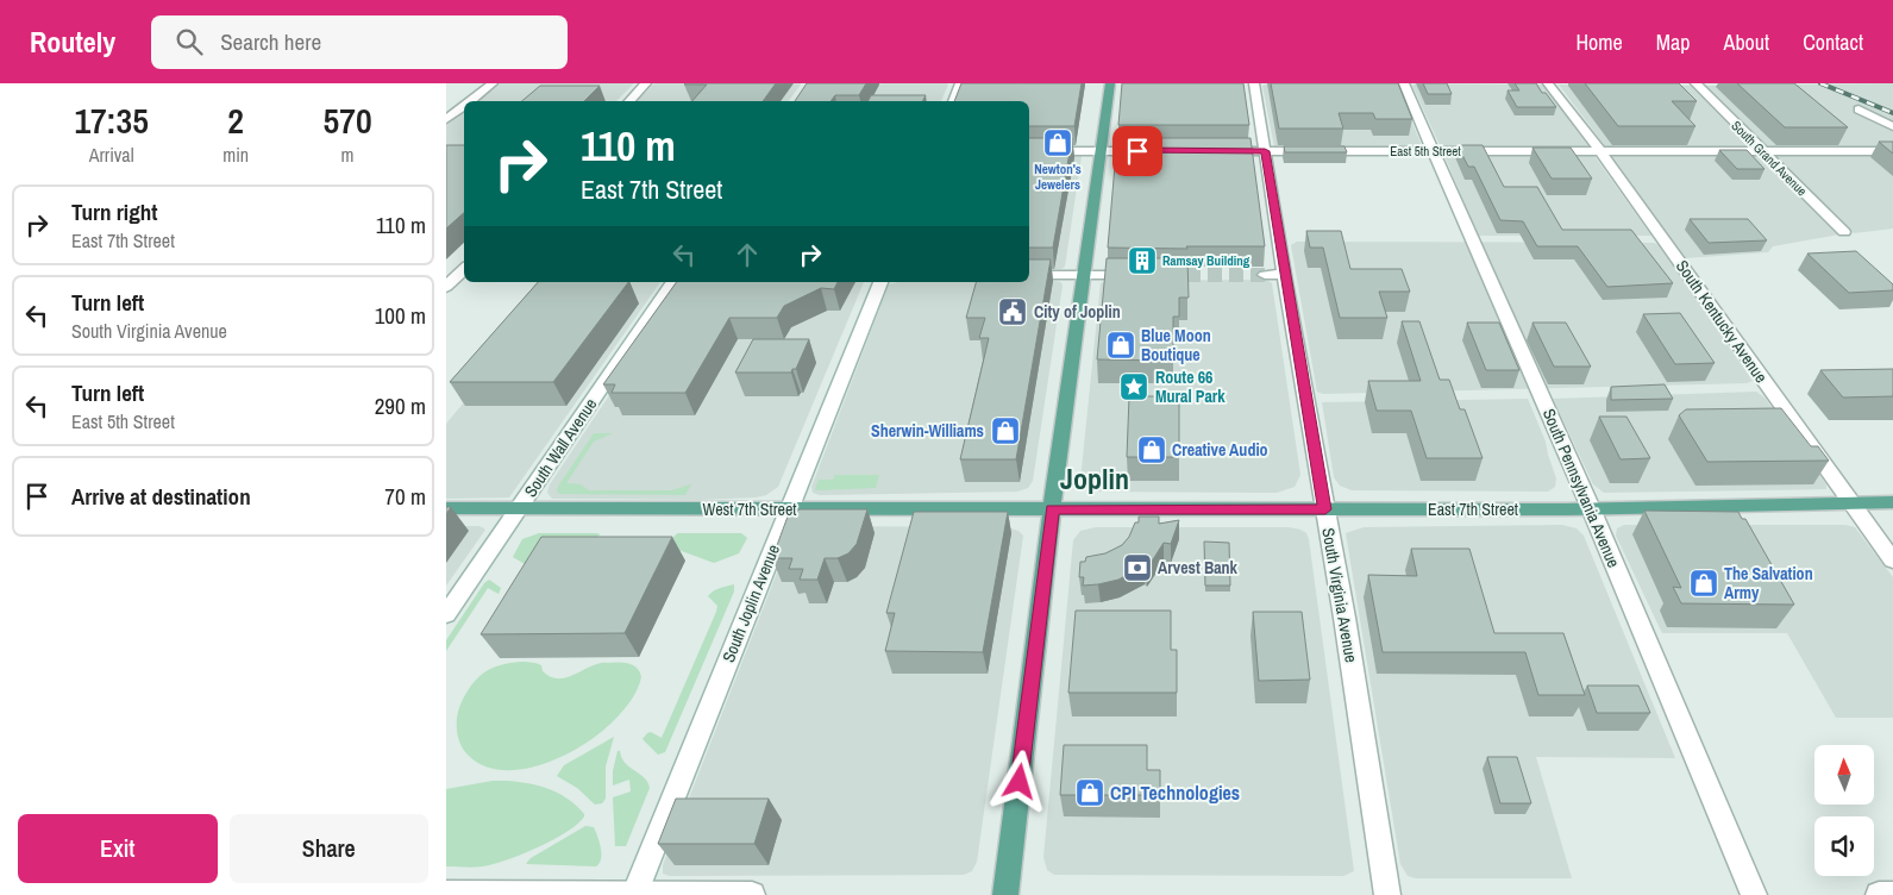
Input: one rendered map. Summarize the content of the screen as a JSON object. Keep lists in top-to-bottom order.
{
  "streets": {
    "main road": ["West 7th Street", "East 7th Street"],
    "street": [
      "East 5th Street",
      "South Grand Avenue",
      "South Kentucky Avenue",
      "South Wall Avenue",
      "South Pennsylvania Avenue",
      "South Virginia Avenue",
      "South Joplin Avenue"
    ]
  },
  "crossings": [
    ["East 5th Street", "South Grand Avenue"],
    ["East 5th Street", "South Kentucky Avenue"],
    ["East 5th Street", "South Pennsylvania Avenue"],
    ["East 5th Street", "South Virginia Avenue"],
    ["South Kentucky Avenue", "East 7th Street"],
    ["South Wall Avenue", "West 7th Street"],
    ["South Pennsylvania Avenue", "East 7th Street"],
    ["West 7th Street", "East 7th Street"],
    ["West 7th Street", "South Joplin Avenue"],
    ["East 7th Street", "South Virginia Avenue"]
  ],
  "districts": ["Joplin"],
  "places": {
    "shop": [
      "Newton's Jewelers",
      "Blue Moon Boutique",
      "Sherwin-Williams",
      "Creative Audio",
      "The Salvation Army",
      "CPI Technologies"
    ],
    "building": ["Ramsay Building"],
    "public building": ["City of Joplin"],
    "place": ["Route 66 Mural Park"],
    "bank": ["Arvest Bank"]
  },
  "north": "top",
  "page": {
    "header": "Routely",
    "search": "Search here",
    "nav": [
      "Home",
      "Map",
      "About",
      "Contact"
    ],
    "eta": [
      "17:35",
      "Arrival",
      "2",
      "min",
      "570",
      "m"
    ],
    "turn": ["110 m", "East 7th Street"],
    "list": [
      {
        "name": "Turn right",
        "note": "East 7th Street",
        "value": "110 m"
      },
      {
        "name": "Turn left",
        "note": "South Virginia Avenue",
        "value": "100 m"
      },
      {
        "name": "Turn left",
        "note": "East 5th Street",
        "value": "290 m"
      },
      {
        "name": "Arrive at destination",
        "value": "70 m"
      }
    ],
    "buttons": ["Exit", "Share"]
  }
}
